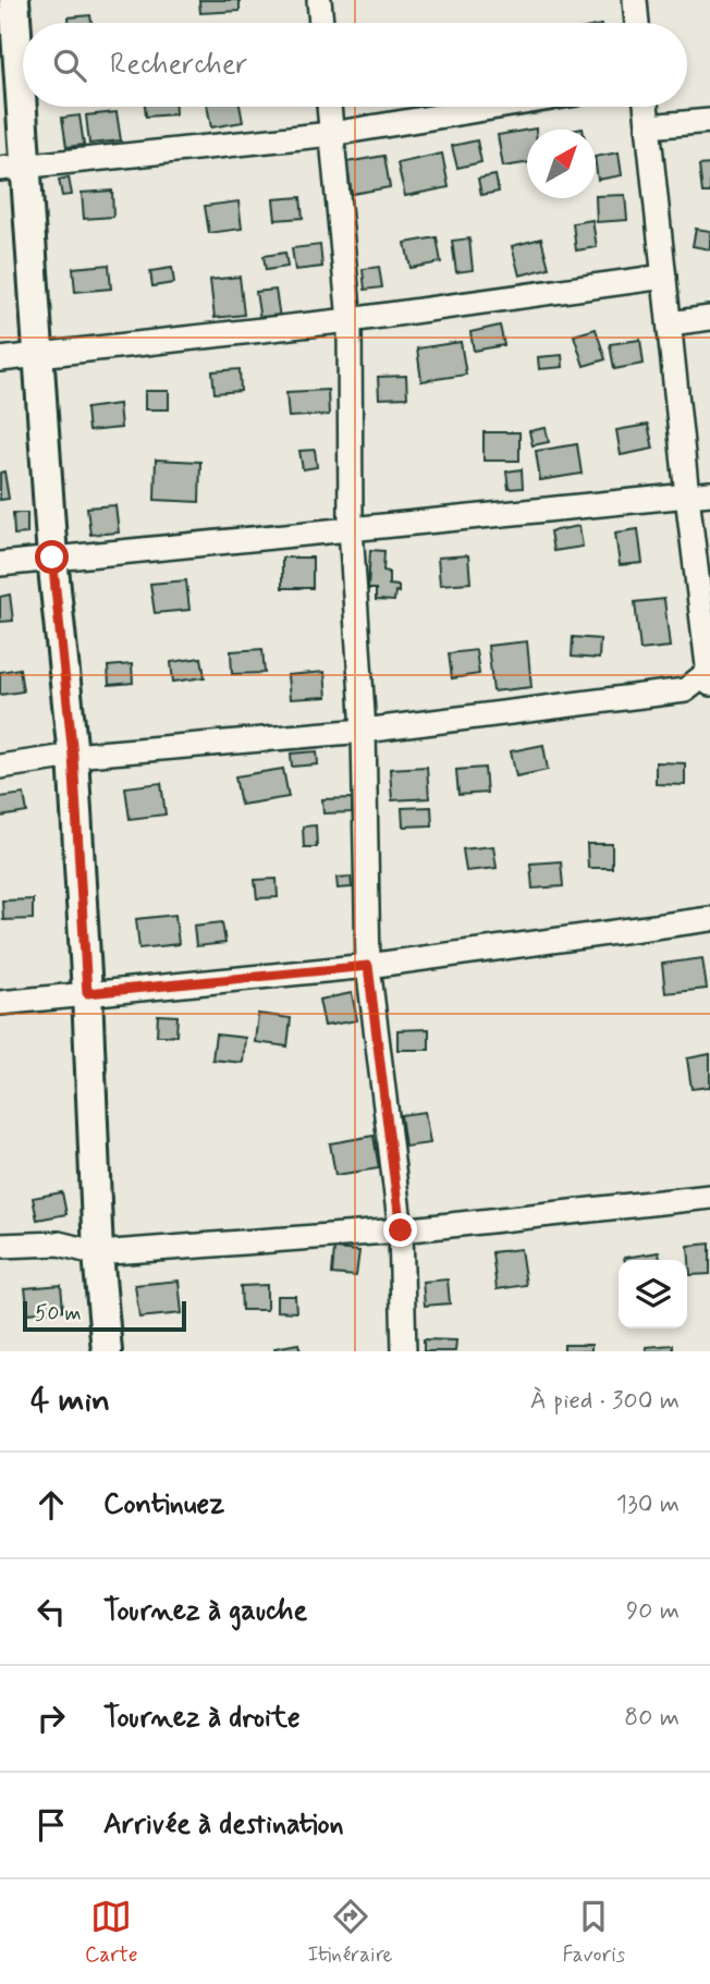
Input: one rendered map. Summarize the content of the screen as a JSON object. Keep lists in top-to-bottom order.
{
  "scale_bar": "50 m",
  "north": "top right",
  "page": {
    "search": "Rechercher",
    "scale": "50 m",
    "heading": ["4 min", "À pied · 300 m"],
    "list": [
      ["Continuez", "130 m"],
      ["Tournez à gauche", "90 m"],
      ["Tournez à droite", "80 m"],
      "Arrivée à destination"
    ],
    "nav": ["Carte", "Itinéraire", "Favoris"]
  }
}
